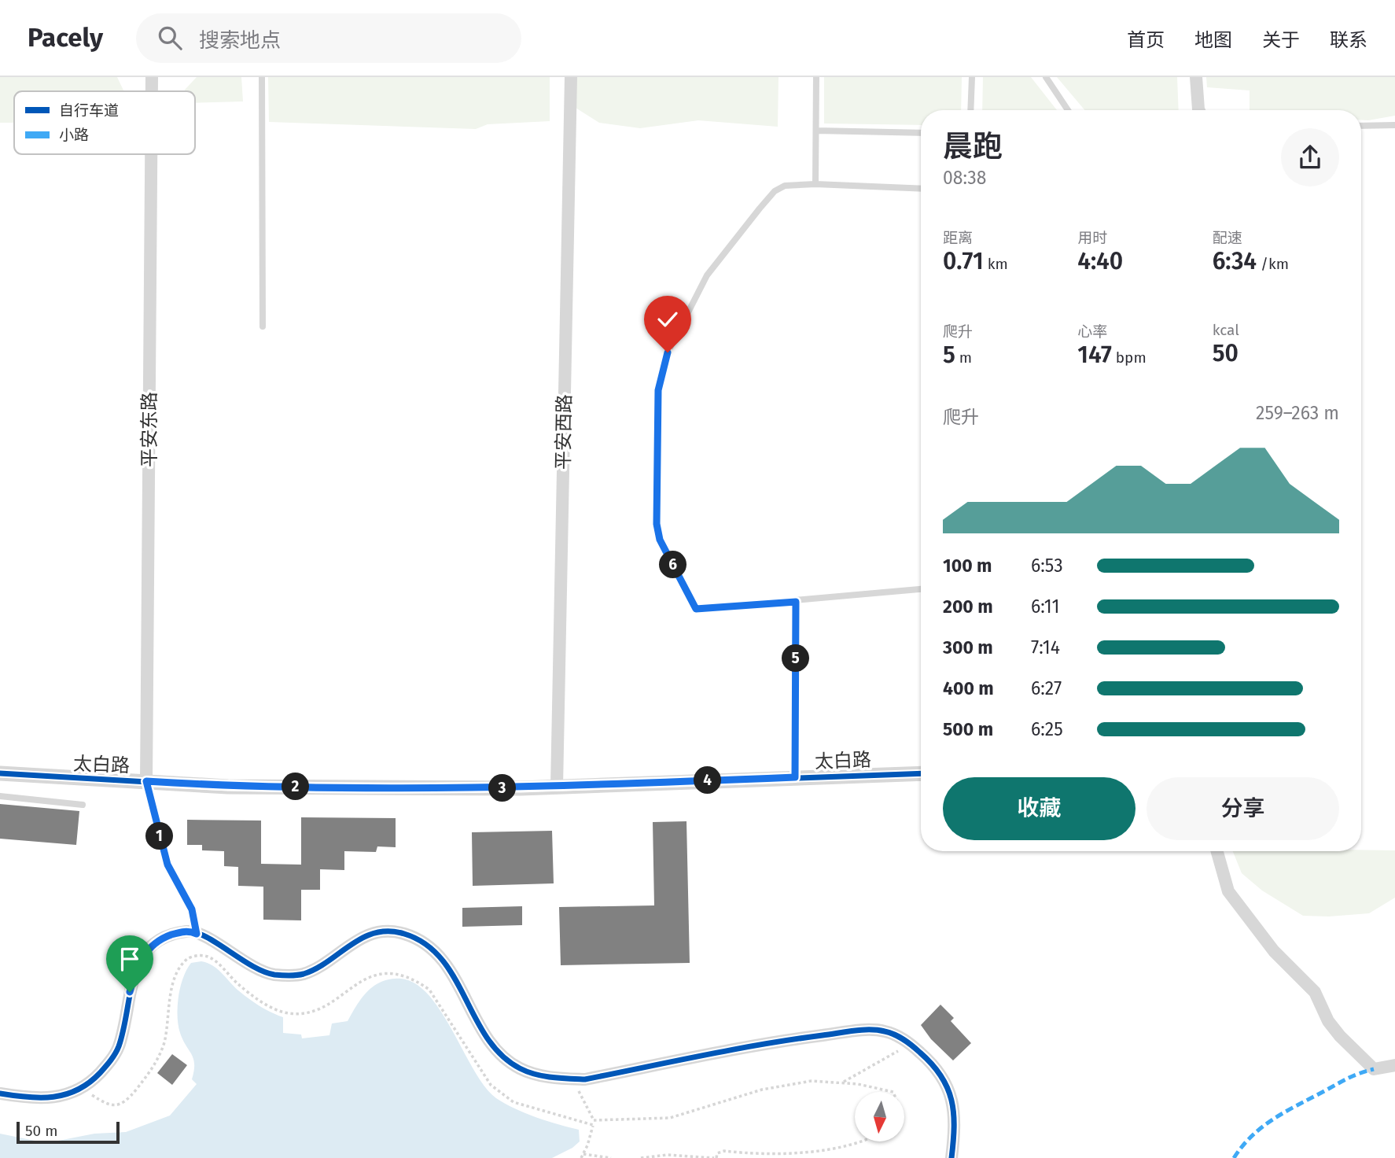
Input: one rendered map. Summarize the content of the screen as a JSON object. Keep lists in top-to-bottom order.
{
  "streets": {
    "street": ["平安东路", "平安西路", "太白路"]
  },
  "crossings": [
    ["平安东路", "太白路"],
    ["平安西路", "太白路"]
  ],
  "legend": ["自行车道", "小路"],
  "scale_bar": "50 m",
  "north": "bottom",
  "page": {
    "header": "Pacely",
    "search": "搜索地点",
    "nav": [
      "首页",
      "地图",
      "关于",
      "联系"
    ],
    "heading": ["晨跑", "08:38"],
    "stats": [
      ["距离", "0.71 km"],
      ["用时", "4:40"],
      ["配速", "6:34 /km"],
      ["爬升", "5 m"],
      ["心率", "147 bpm"],
      ["kcal", "50"]
    ],
    "chart": ["爬升", "259–263 m"],
    "list": [
      {
        "name": "100 m",
        "note": "6:53"
      },
      {
        "name": "200 m",
        "note": "6:11"
      },
      {
        "name": "300 m",
        "note": "7:14"
      },
      {
        "name": "400 m",
        "note": "6:27"
      },
      {
        "name": "500 m",
        "note": "6:25"
      }
    ],
    "pins": [
      "6",
      "5",
      "4",
      "2",
      "3",
      "1"
    ],
    "buttons": ["收藏", "分享"],
    "scale": "50 m"
  }
}
